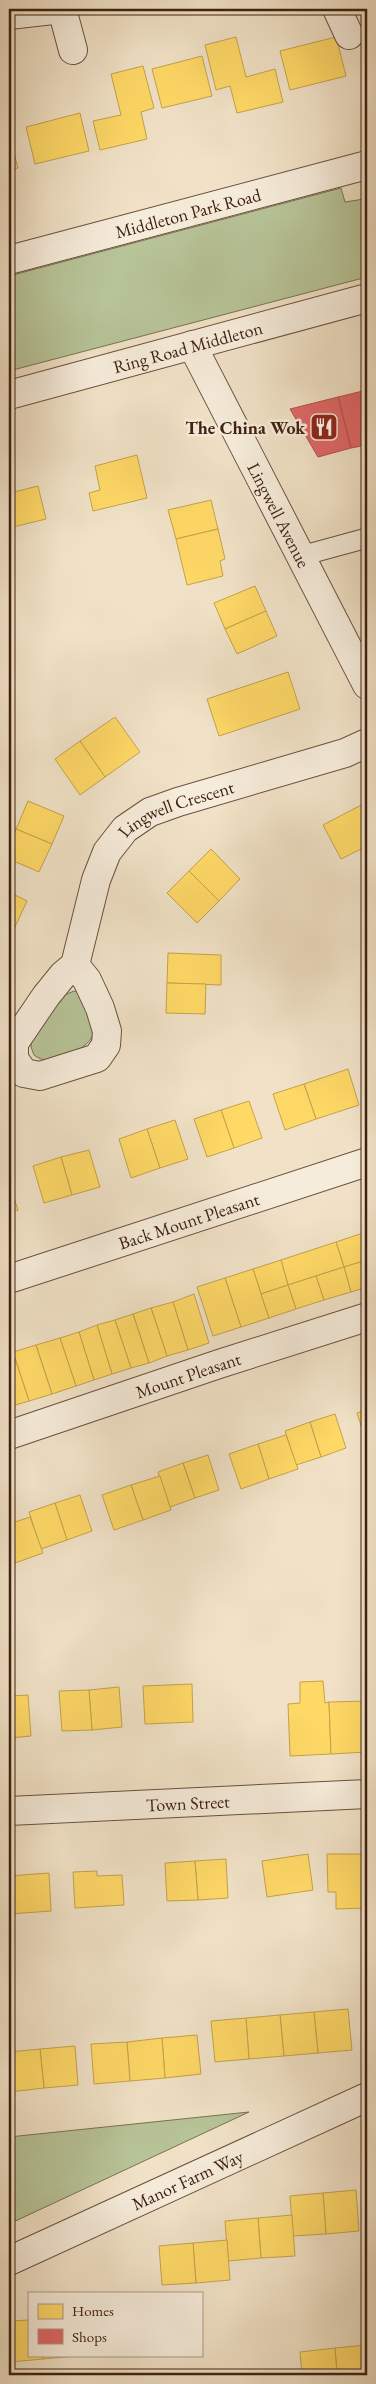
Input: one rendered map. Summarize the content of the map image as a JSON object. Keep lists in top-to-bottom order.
{
  "streets": {
    "street": [
      "Middleton Park Road",
      "Ring Road Middleton",
      "Lingwell Avenue",
      "Lingwell Crescent",
      "Back Mount Pleasant",
      "Mount Pleasant",
      "Town Street",
      "Manor Farm Way"
    ]
  },
  "crossings": [
    ["Ring Road Middleton", "Lingwell Avenue"]
  ],
  "places": {
    "restaurant": ["The China Wok"]
  },
  "legend": ["Homes", "Shops"]
}
